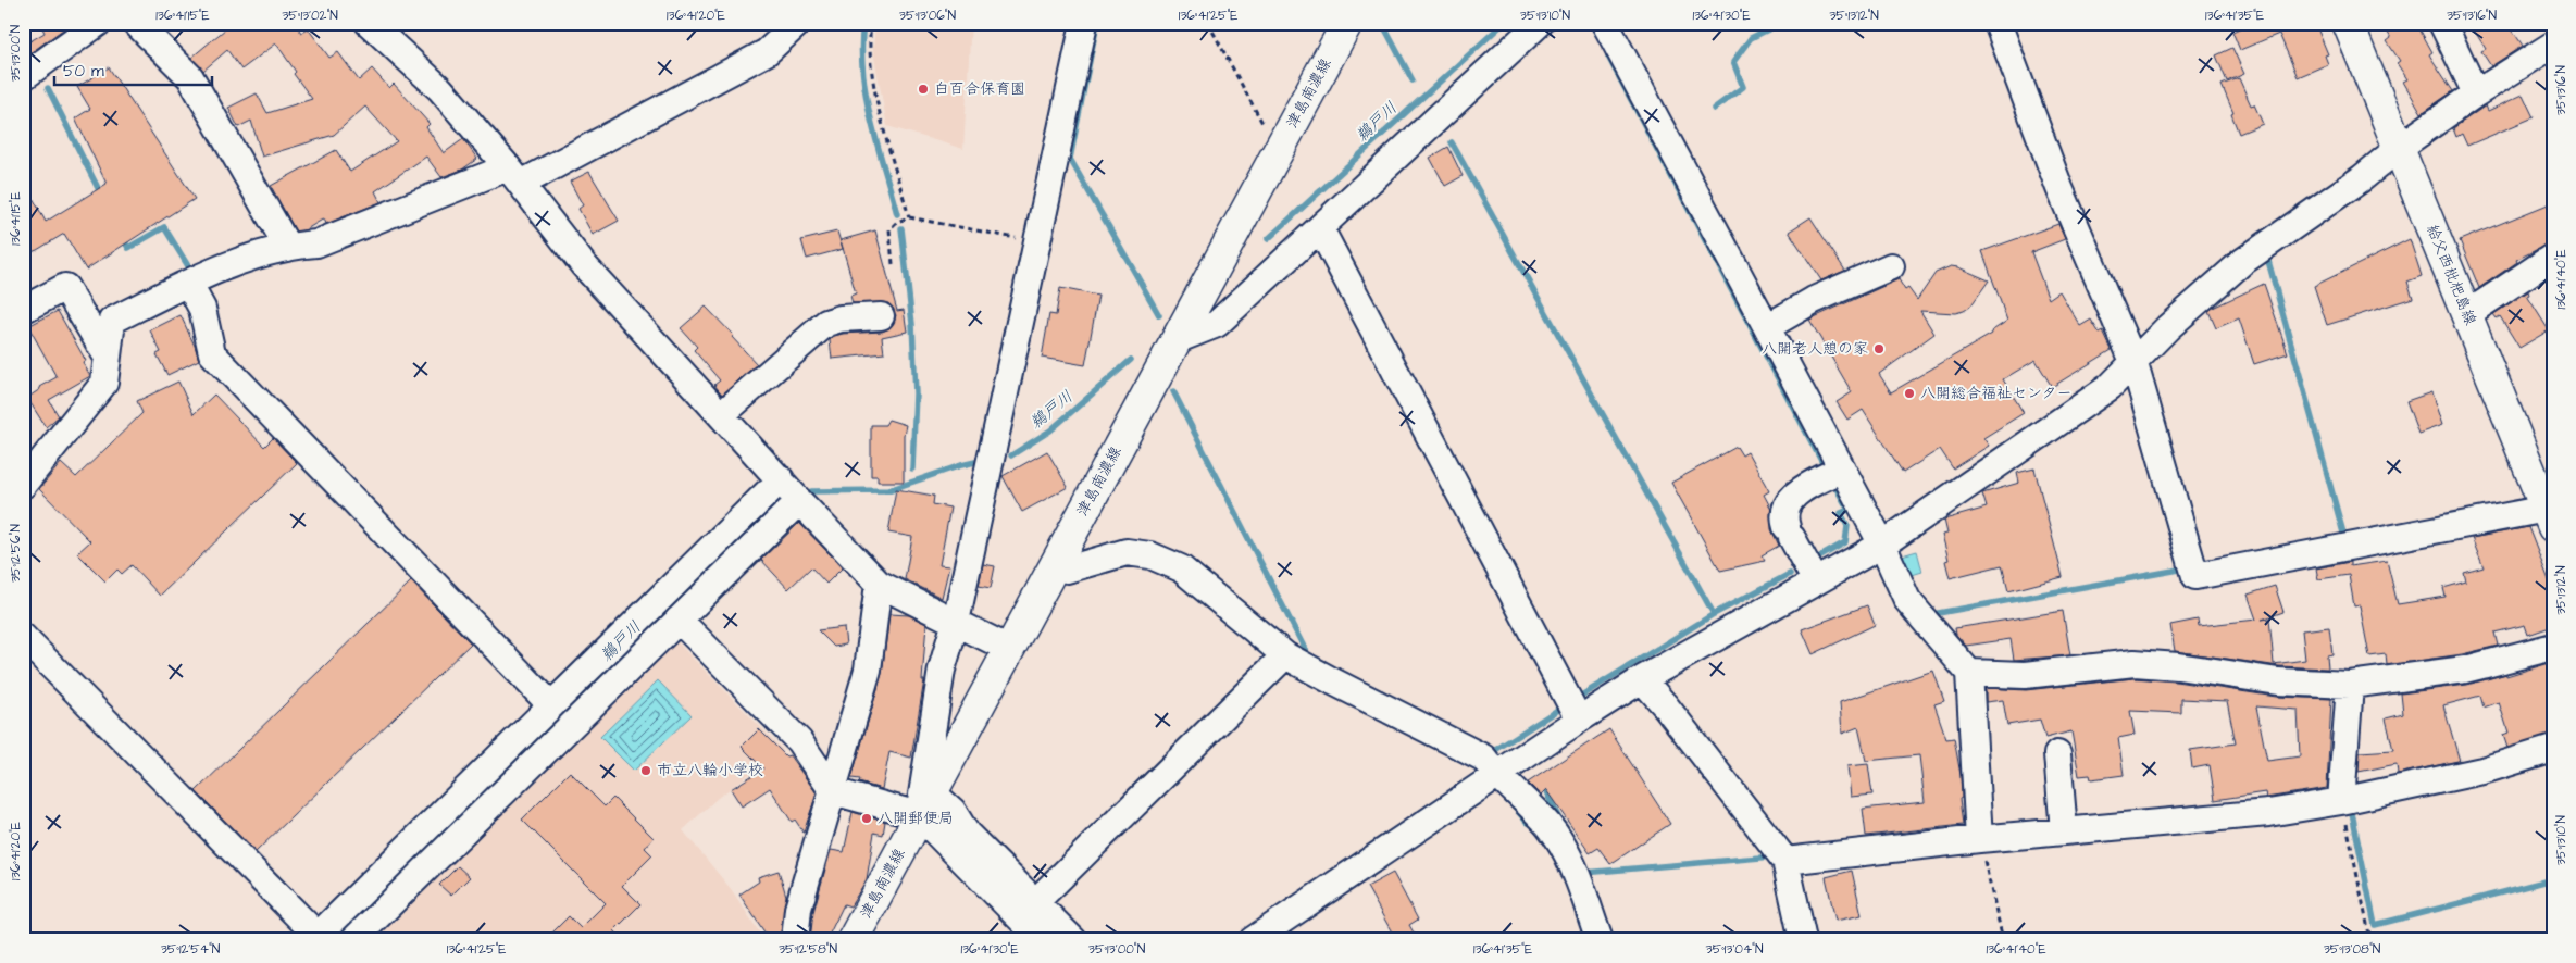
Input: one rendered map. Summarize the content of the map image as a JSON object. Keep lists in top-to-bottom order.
{
  "streets": {
    "main road": ["津島南濃線", "給父西枇杷島線"]
  },
  "water": ["鵜戸川"],
  "places": [
    "白百合保育園",
    "八開老人憩の家",
    "八開総合福祉センター",
    "市立八輪小学校",
    "八開郵便局"
  ],
  "scale_bar": "50 m",
  "coordinates": [
    "136°41'15\"E",
    "35°13'02\"N",
    "136°41'20\"E",
    "35°13'06\"N",
    "136°41'25\"E",
    "35°13'10\"N",
    "136°41'30\"E",
    "35°13'12\"N",
    "136°41'35\"E",
    "35°13'16\"N",
    "35°13'00\"N",
    "136°41'40\"E",
    "35°12'56\"N",
    "35°12'54\"N",
    "35°12'58\"N",
    "35°13'04\"N",
    "35°13'08\"N"
  ]
}
